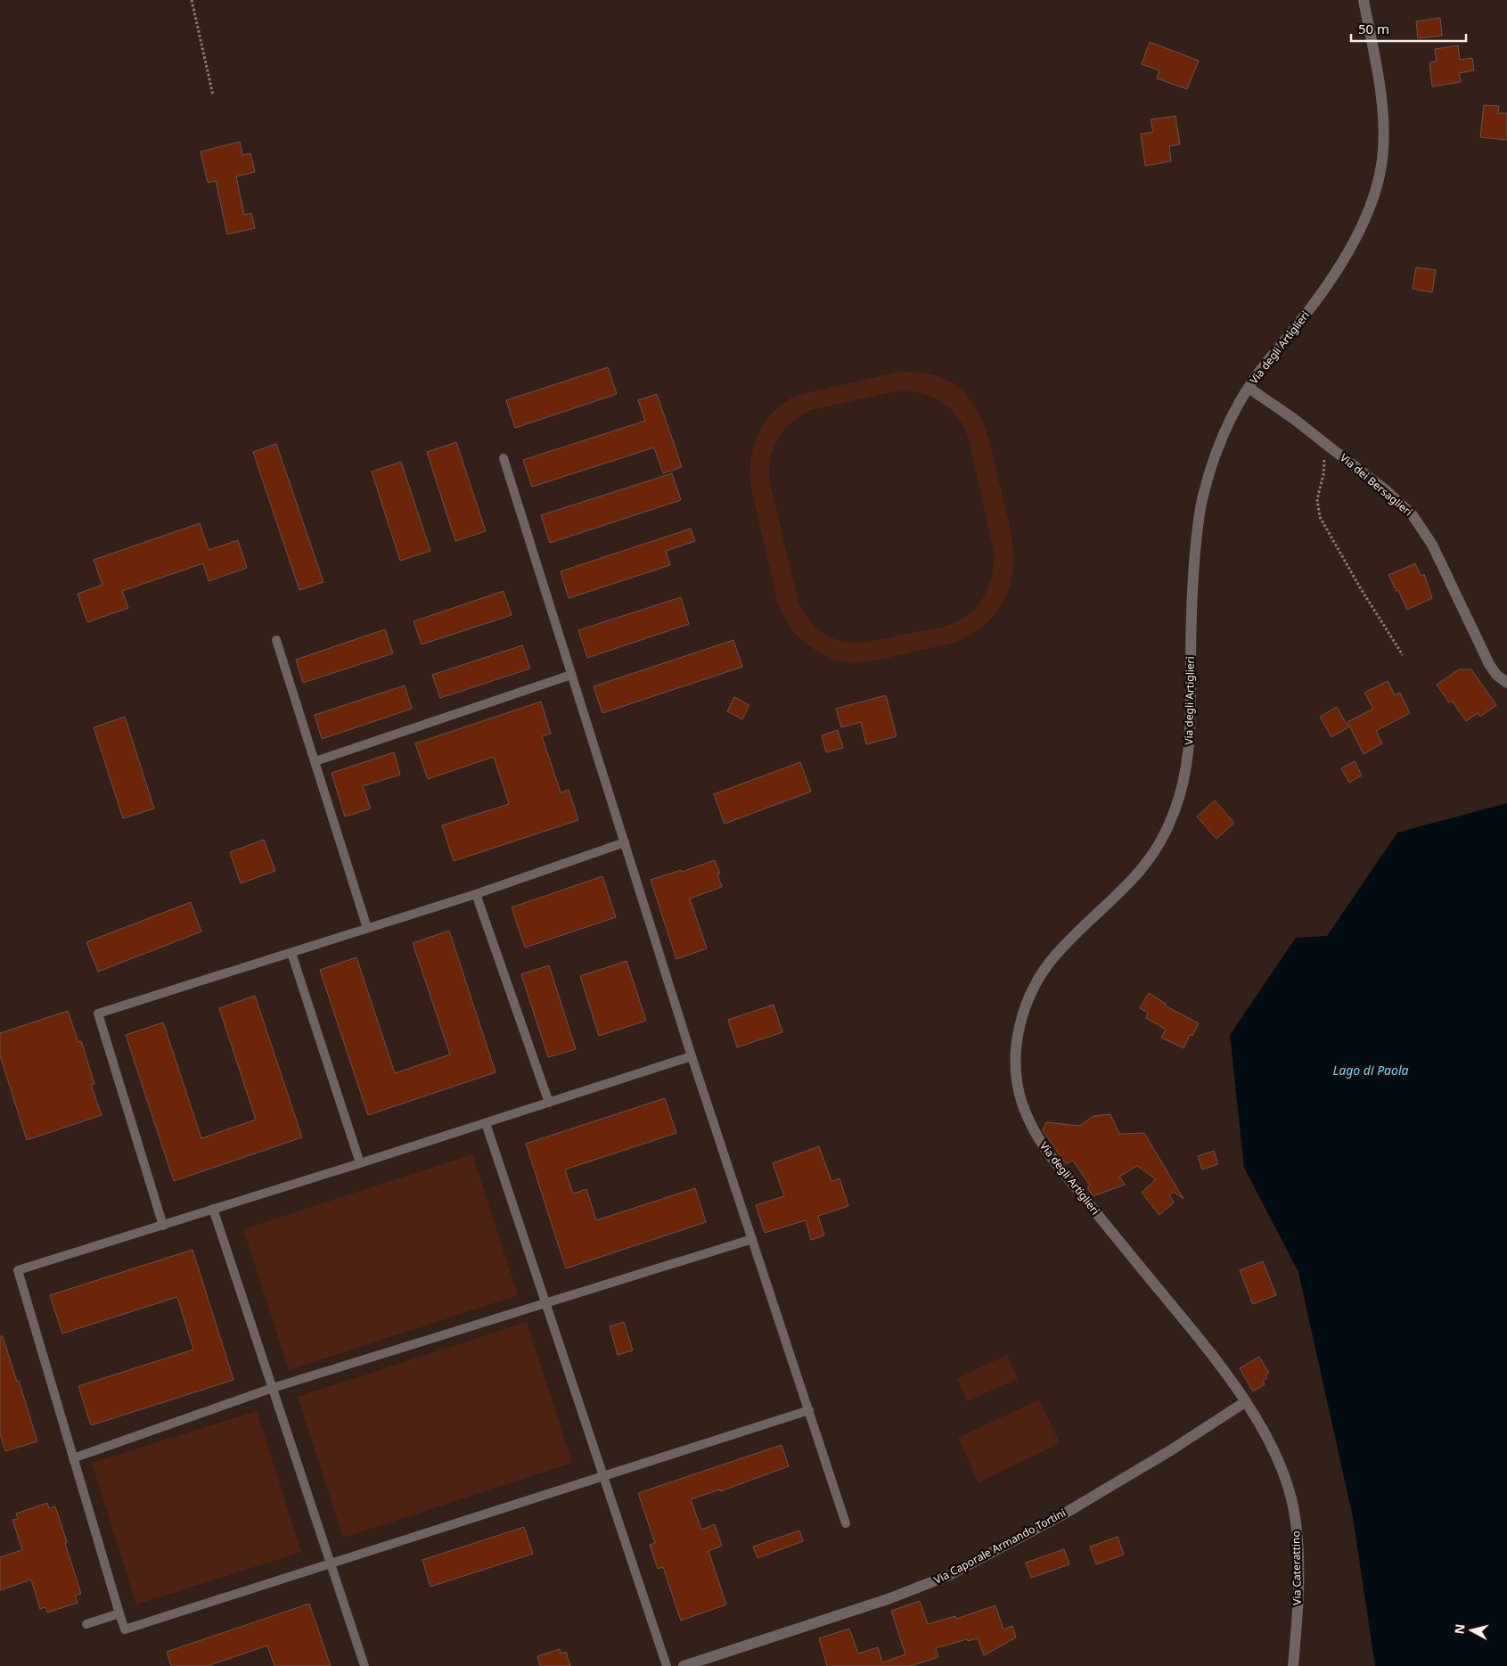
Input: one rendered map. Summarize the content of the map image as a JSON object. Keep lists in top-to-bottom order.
{
  "streets": {
    "street": [
      "Via degli Artiglieri",
      "Via dei Bersaglieri",
      "Via Caporale Armando Tortini",
      "Via Caterattino"
    ]
  },
  "crossings": [
    ["Via degli Artiglieri", "Via dei Bersaglieri"],
    ["Via degli Artiglieri", "Via Caporale Armando Tortini"],
    ["Via degli Artiglieri", "Via Caterattino"],
    ["Via Caporale Armando Tortini", "Via Caterattino"]
  ],
  "water": ["Lago di Paola"],
  "scale_bar": "50 m",
  "north": "left"
}
